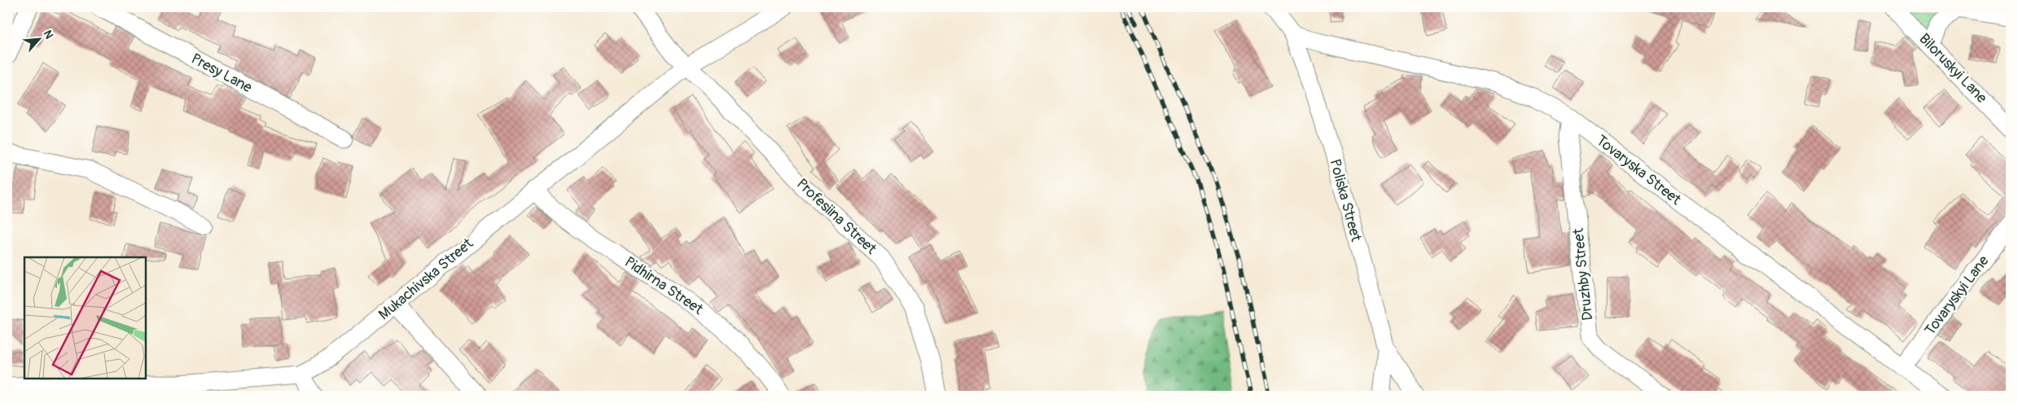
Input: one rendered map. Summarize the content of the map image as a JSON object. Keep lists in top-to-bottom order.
{
  "streets": {
    "street": [
      "Biloruskyi Lane",
      "Presy Lane",
      "Tovaryska Street",
      "Poliska Street",
      "Profesiina Street",
      "Druzhby Street",
      "Mukachivska Street",
      "Pidhirna Street",
      "Tovaryskyi Lane"
    ]
  },
  "crossings": [
    ["Tovaryska Street", "Poliska Street"],
    ["Tovaryska Street", "Druzhby Street"],
    ["Tovaryska Street", "Tovaryskyi Lane"],
    ["Profesiina Street", "Mukachivska Street"],
    ["Mukachivska Street", "Pidhirna Street"]
  ],
  "north": "top right"
}
